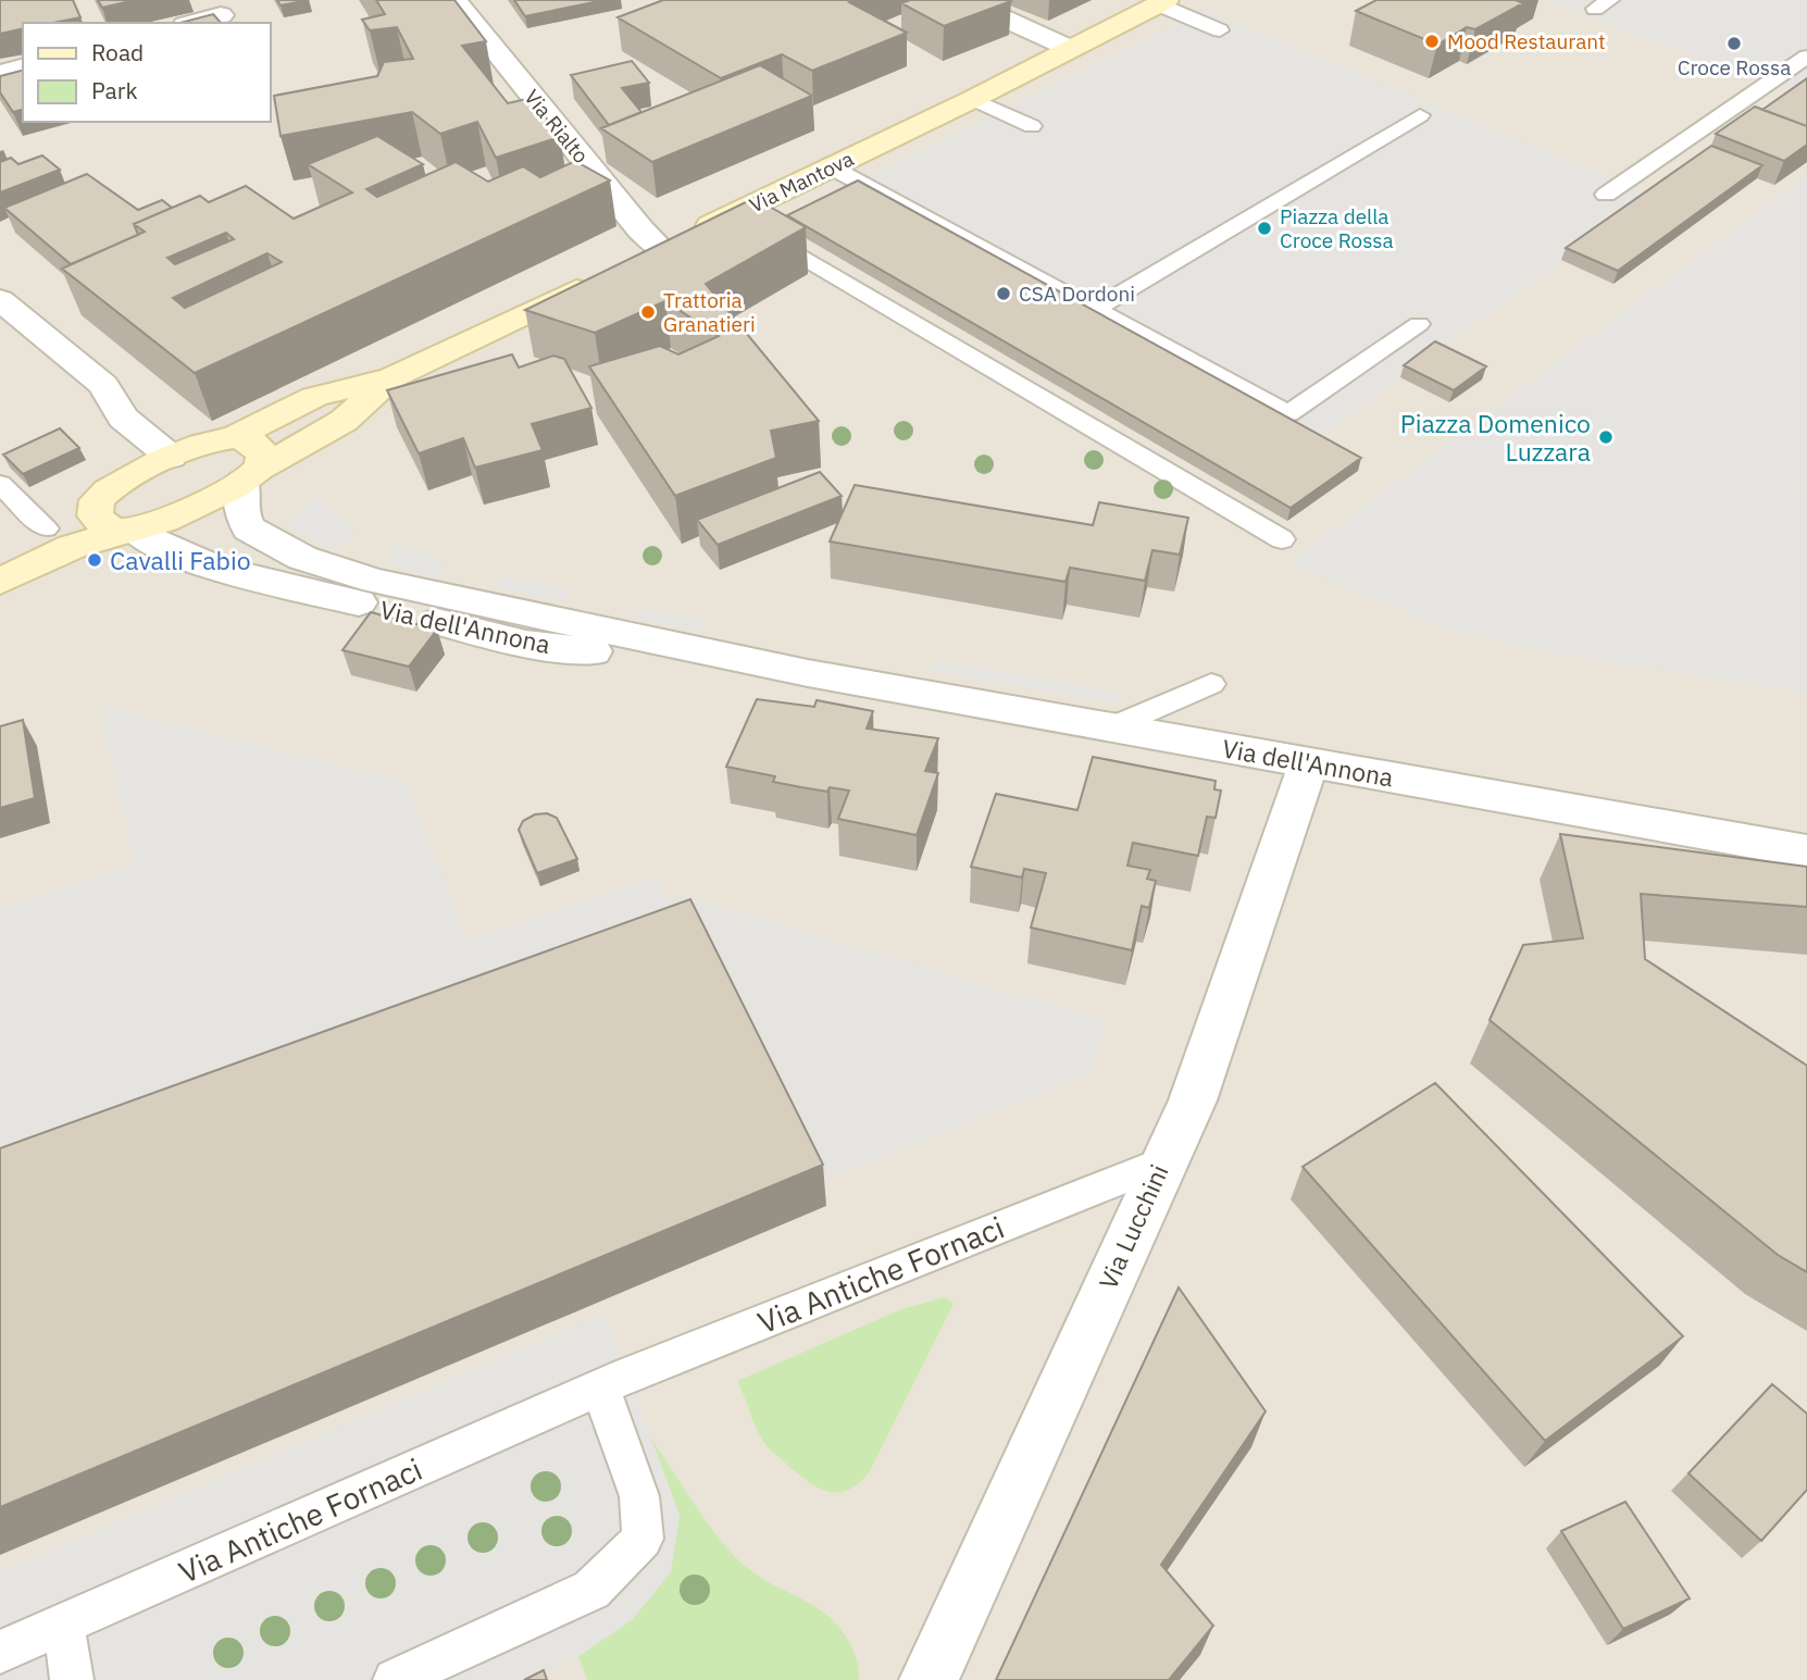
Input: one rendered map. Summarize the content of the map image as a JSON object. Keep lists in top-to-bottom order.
{
  "streets": {
    "main road": ["Via Mantova"],
    "street": ["Via Rialto", "Via dell'Annona", "Via Lucchini"],
    "lane": ["Via Antiche Fornaci"]
  },
  "crossings": [
    ["Via Rialto", "Via Mantova"],
    ["Via Mantova", "Via dell'Annona"],
    ["Via dell'Annona", "Via Lucchini"],
    ["Via Lucchini", "Via Antiche Fornaci"]
  ],
  "places": [
    "Mood Restaurant",
    "Croce Rossa",
    "Piazza della Croce Rossa",
    "CSA Dordoni",
    "Trattoria Granatieri",
    "Piazza Domenico Luzzara",
    "Cavalli Fabio"
  ],
  "legend": ["Road", "Park"]
}
